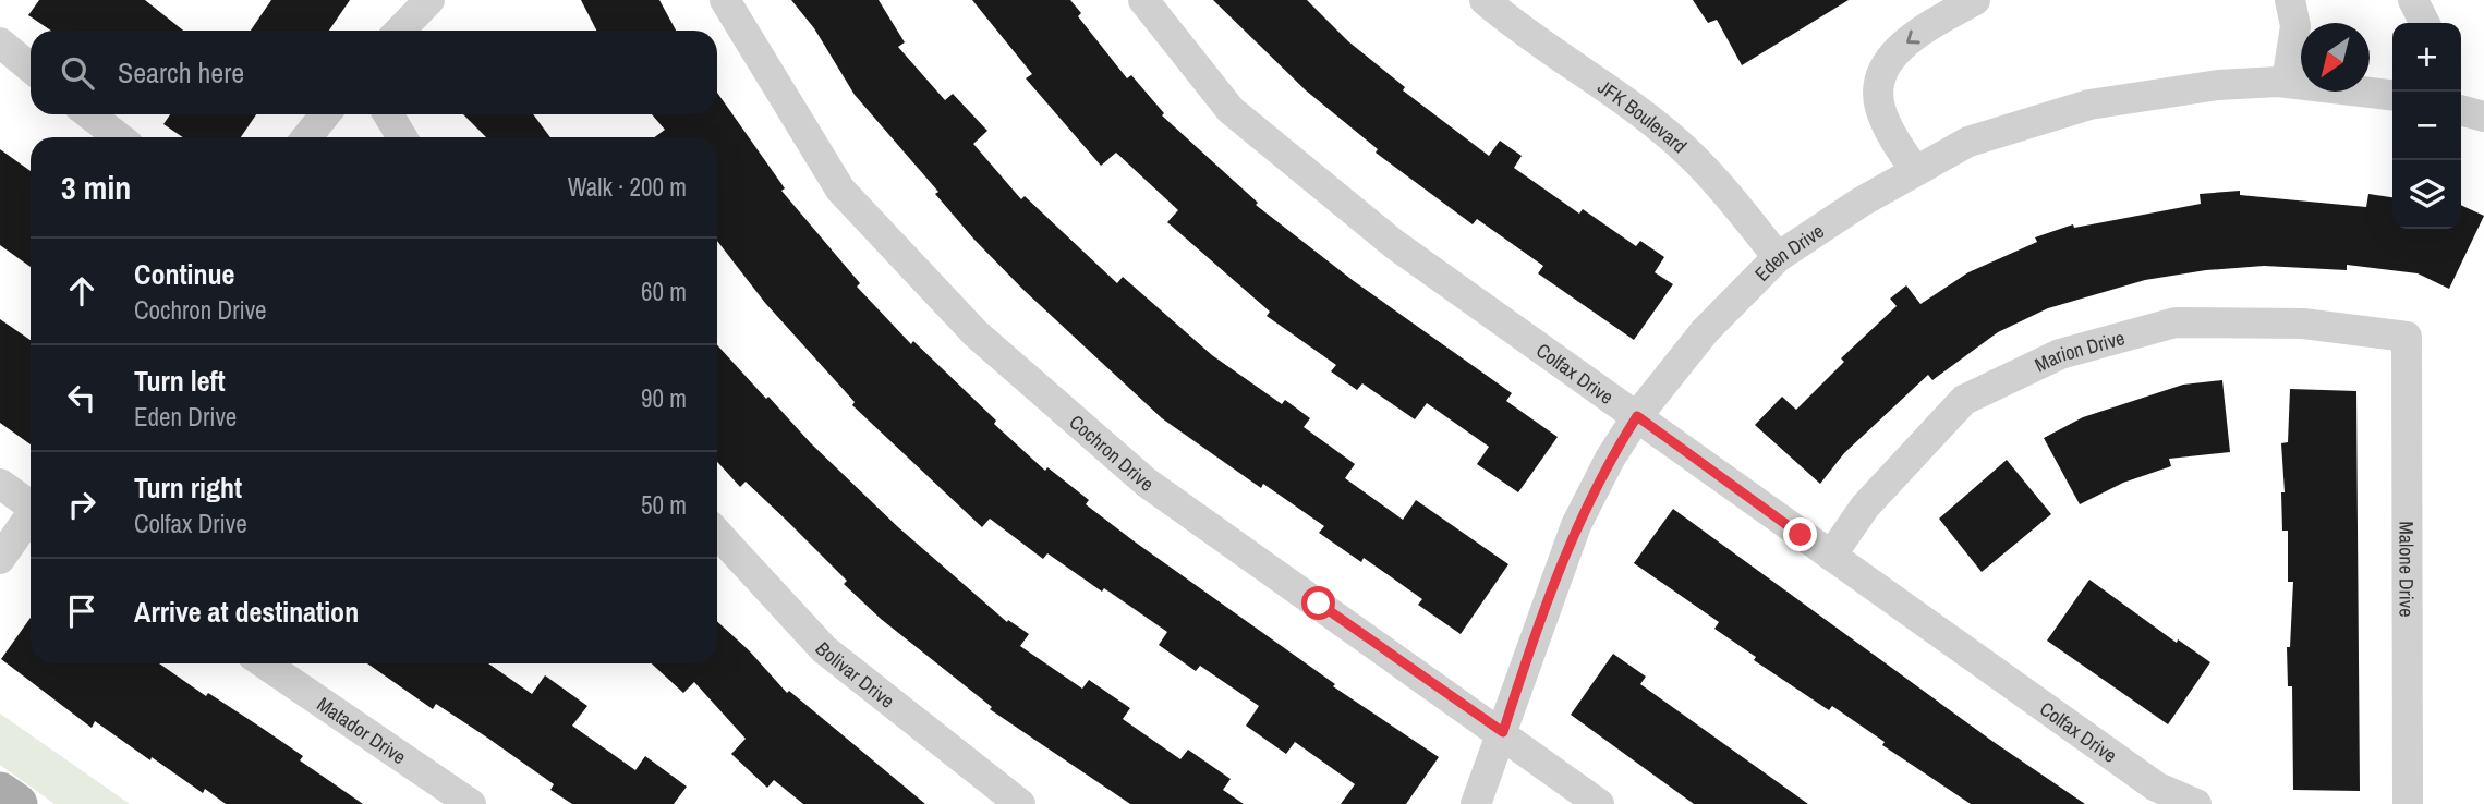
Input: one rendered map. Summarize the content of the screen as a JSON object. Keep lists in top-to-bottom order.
{
  "streets": {
    "street": [
      "JFK Boulevard",
      "Eden Drive",
      "Marion Drive",
      "Colfax Drive",
      "Cochron Drive",
      "Malone Drive",
      "Bolivar Drive",
      "Matador Drive"
    ]
  },
  "crossings": [
    ["JFK Boulevard", "Eden Drive"],
    ["Eden Drive", "Colfax Drive"],
    ["Eden Drive", "Cochron Drive"],
    ["Marion Drive", "Colfax Drive"],
    ["Marion Drive", "Malone Drive"]
  ],
  "north": "bottom left",
  "page": {
    "map_buttons": ["+", "−"],
    "search": "Search here",
    "heading": ["3 min", "Walk · 200 m"],
    "list": [
      ["Continue", "Cochron Drive", "60 m"],
      ["Turn left", "Eden Drive", "90 m"],
      ["Turn right", "Colfax Drive", "50 m"],
      "Arrive at destination"
    ]
  }
}
